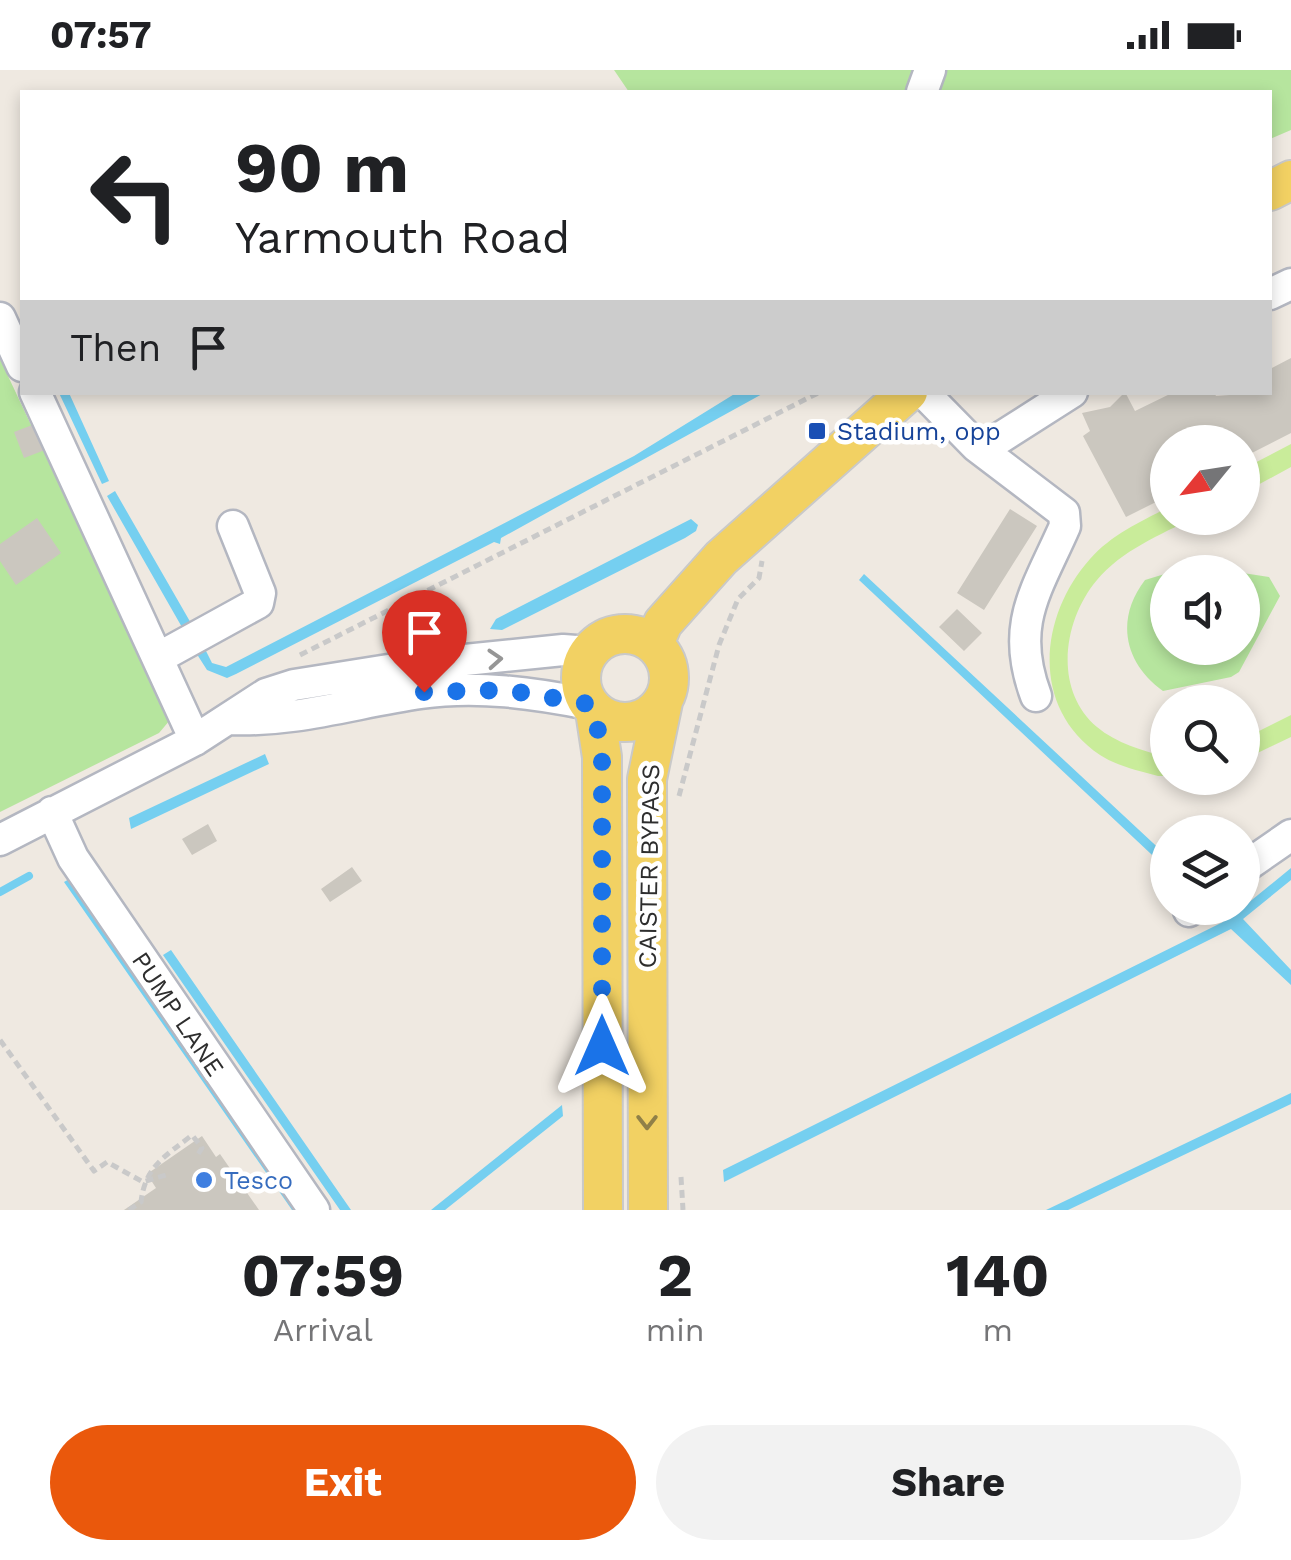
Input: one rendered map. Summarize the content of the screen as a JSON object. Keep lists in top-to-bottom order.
{
  "streets": {
    "main road": ["CAISTER BYPASS"],
    "street": ["PUMP LANE"]
  },
  "places": {
    "transit": ["Stadium, opp"],
    "other": ["Tesco"]
  },
  "north": "bottom left",
  "page": {
    "status": "07:57",
    "turn": ["90 m", "Yarmouth Road"],
    "then": "Then",
    "eta": [
      "07:59",
      "Arrival",
      "2",
      "min",
      "140",
      "m"
    ],
    "buttons": ["Exit", "Share"]
  }
}
